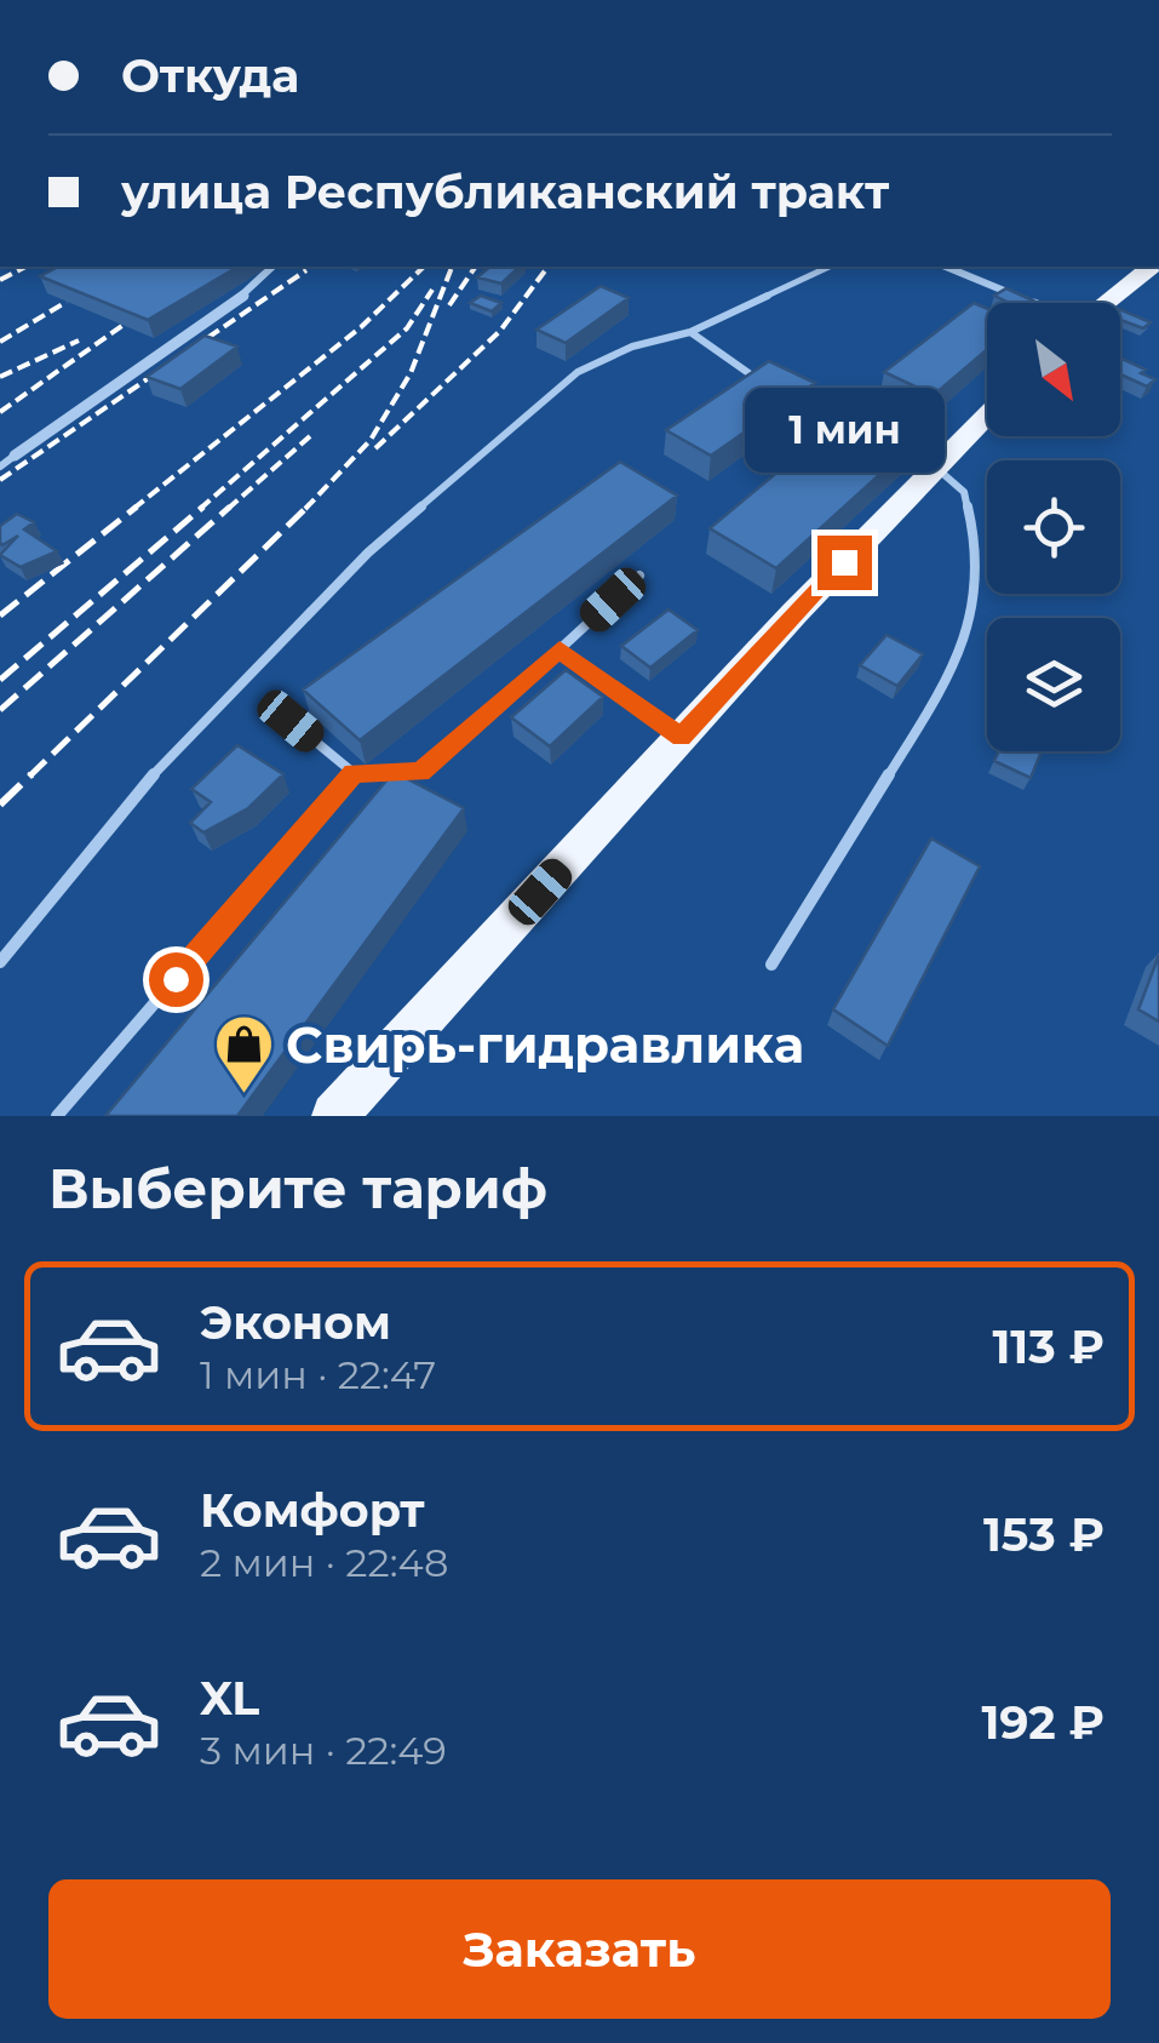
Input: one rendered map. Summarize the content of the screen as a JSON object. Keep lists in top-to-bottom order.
{
  "places": {
    "shop": ["Свирь-гидравлика"]
  },
  "north": "bottom right",
  "page": {
    "banner": ["Откуда", "улица Республиканский тракт"],
    "bubble": "1 мин",
    "heading": "Выберите тариф",
    "list": [
      {
        "name": "Эконом",
        "note": "1 мин · 22:47",
        "value": "113 ₽"
      },
      {
        "name": "Комфорт",
        "note": "2 мин · 22:48",
        "value": "153 ₽"
      },
      {
        "name": "XL",
        "note": "3 мин · 22:49",
        "value": "192 ₽"
      }
    ],
    "buttons": "Заказать"
  }
}
